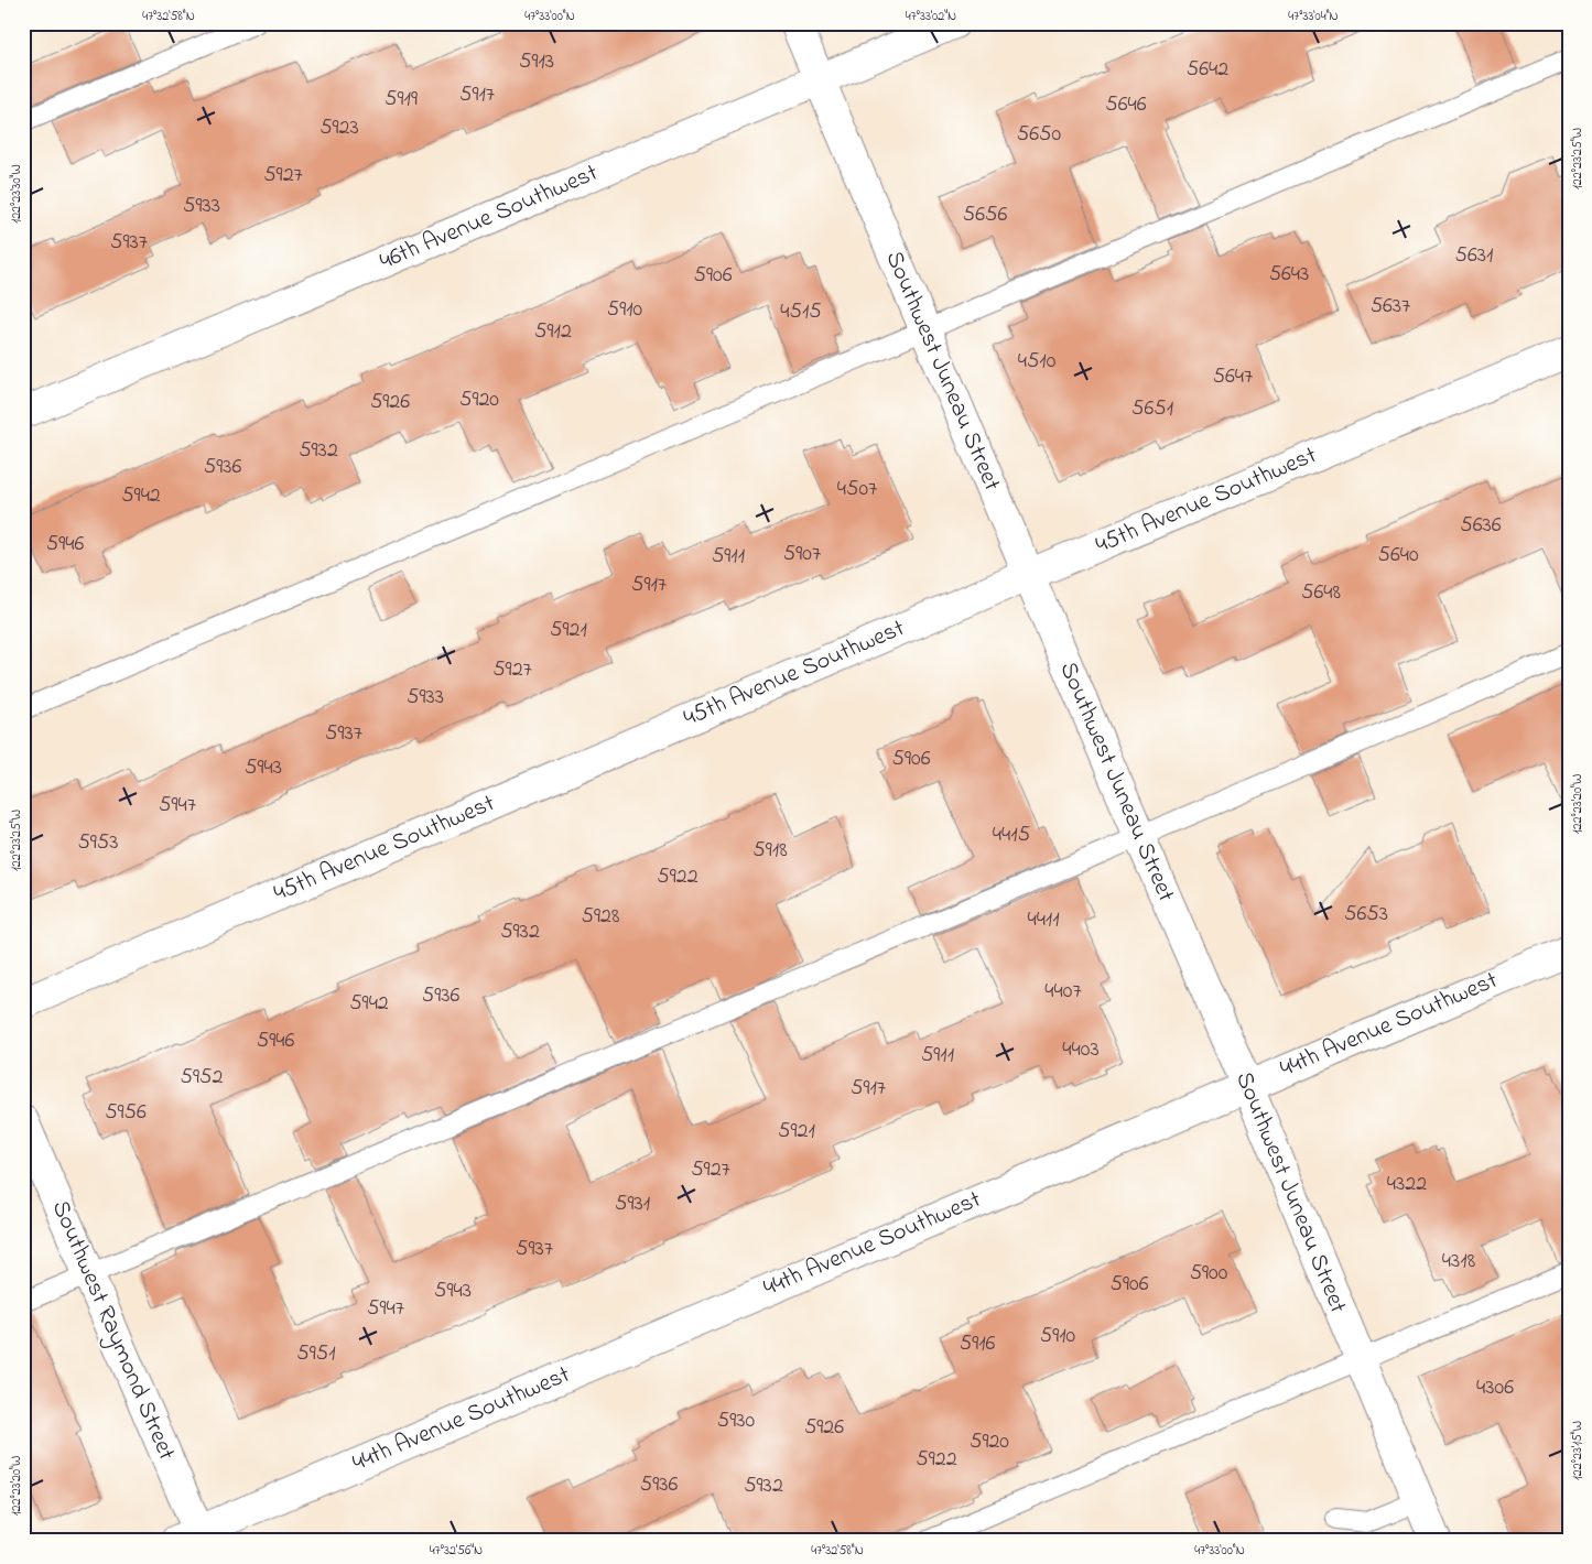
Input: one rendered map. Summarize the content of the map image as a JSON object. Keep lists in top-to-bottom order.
{
  "streets": {
    "street": [
      "46th Avenue Southwest",
      "Southwest Juneau Street",
      "45th Avenue Southwest",
      "44th Avenue Southwest",
      "Southwest Raymond Street"
    ]
  },
  "crossings": [
    ["46th Avenue Southwest", "Southwest Juneau Street"],
    ["Southwest Juneau Street", "45th Avenue Southwest"],
    ["Southwest Juneau Street", "44th Avenue Southwest"],
    ["44th Avenue Southwest", "Southwest Raymond Street"]
  ],
  "house_numbers": [
    "5913",
    "5642",
    "5917",
    "5919",
    "5646",
    "5923",
    "5650",
    "5927",
    "5933",
    "5656",
    "5937",
    "5631",
    "5643",
    "5906",
    "5637",
    "5910",
    "4515",
    "5912",
    "4510",
    "5647",
    "5920",
    "5926",
    "5651",
    "5932",
    "5936",
    "4507",
    "5942",
    "5636",
    "5946",
    "5907",
    "5640",
    "5911",
    "5917",
    "5648",
    "5921",
    "5927",
    "5933",
    "5937",
    "5906",
    "5943",
    "5947",
    "4415",
    "5953",
    "5918",
    "5922",
    "5653",
    "5928",
    "4411",
    "5932",
    "4407",
    "5936",
    "5942",
    "5946",
    "4403",
    "5911",
    "5952",
    "5917",
    "5956",
    "5921",
    "5927",
    "4322",
    "5931",
    "5937",
    "4318",
    "5900",
    "5906",
    "5943",
    "5947",
    "5910",
    "5916",
    "5951",
    "4306",
    "5930",
    "5926",
    "5920",
    "5922",
    "5936",
    "5932"
  ],
  "coordinates": [
    "47°32'58\"N",
    "47°33'00\"N",
    "47°33'02\"N",
    "47°33'04\"N",
    "122°23'25\"W",
    "122°23'30\"W",
    "122°23'20\"W",
    "122°23'15\"W",
    "47°32'56\"N"
  ]
}
